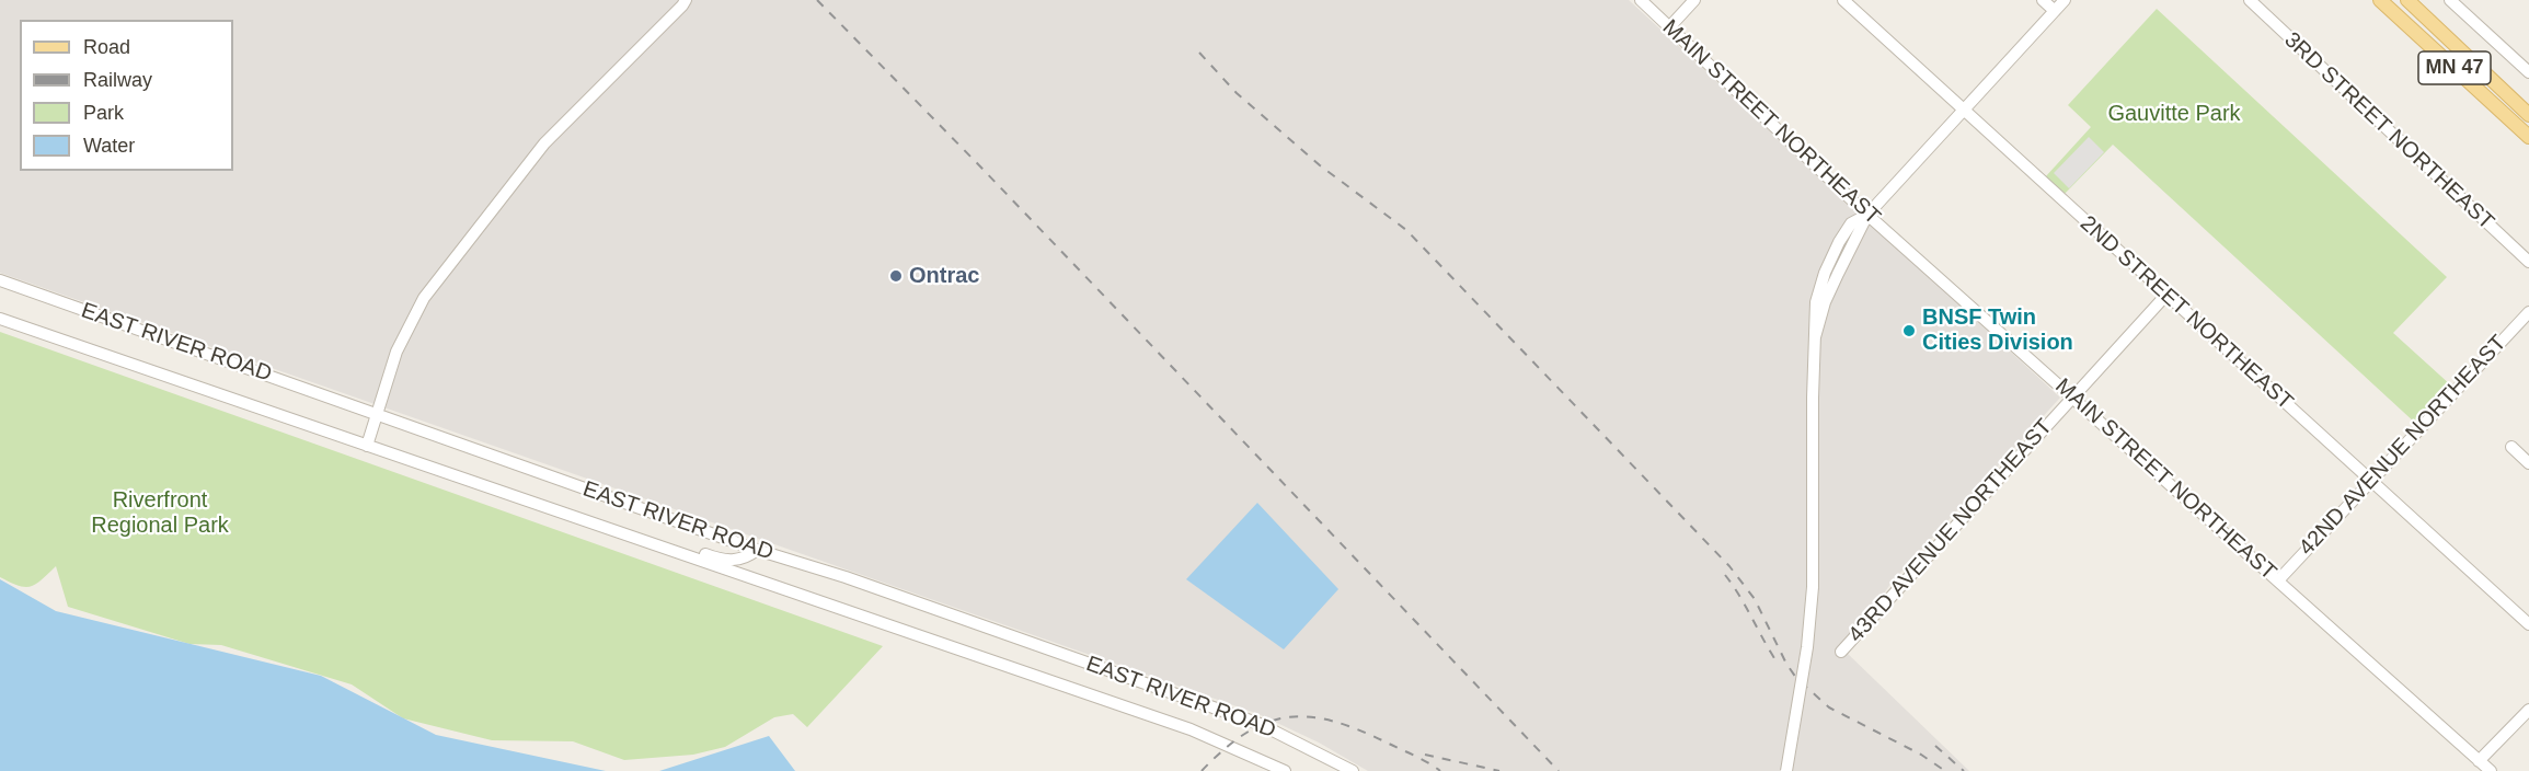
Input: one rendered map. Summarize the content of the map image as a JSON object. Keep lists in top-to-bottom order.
{
  "streets": {
    "main road": ["MN 47"],
    "street": [
      "MAIN STREET NORTHEAST",
      "3RD STREET NORTHEAST",
      "2ND STREET NORTHEAST",
      "EAST RIVER ROAD",
      "42ND AVENUE NORTHEAST",
      "43RD AVENUE NORTHEAST"
    ]
  },
  "crossings": [
    ["MAIN STREET NORTHEAST", "42ND AVENUE NORTHEAST"],
    ["MAIN STREET NORTHEAST", "43RD AVENUE NORTHEAST"],
    ["2ND STREET NORTHEAST", "42ND AVENUE NORTHEAST"],
    ["2ND STREET NORTHEAST", "43RD AVENUE NORTHEAST"]
  ],
  "parks": ["Gauvitte Park", "Riverfront Regional Park"],
  "places": ["Ontrac", "BNSF Twin Cities Division"],
  "legend": [
    "Road",
    "Railway",
    "Park",
    "Water"
  ]
}
